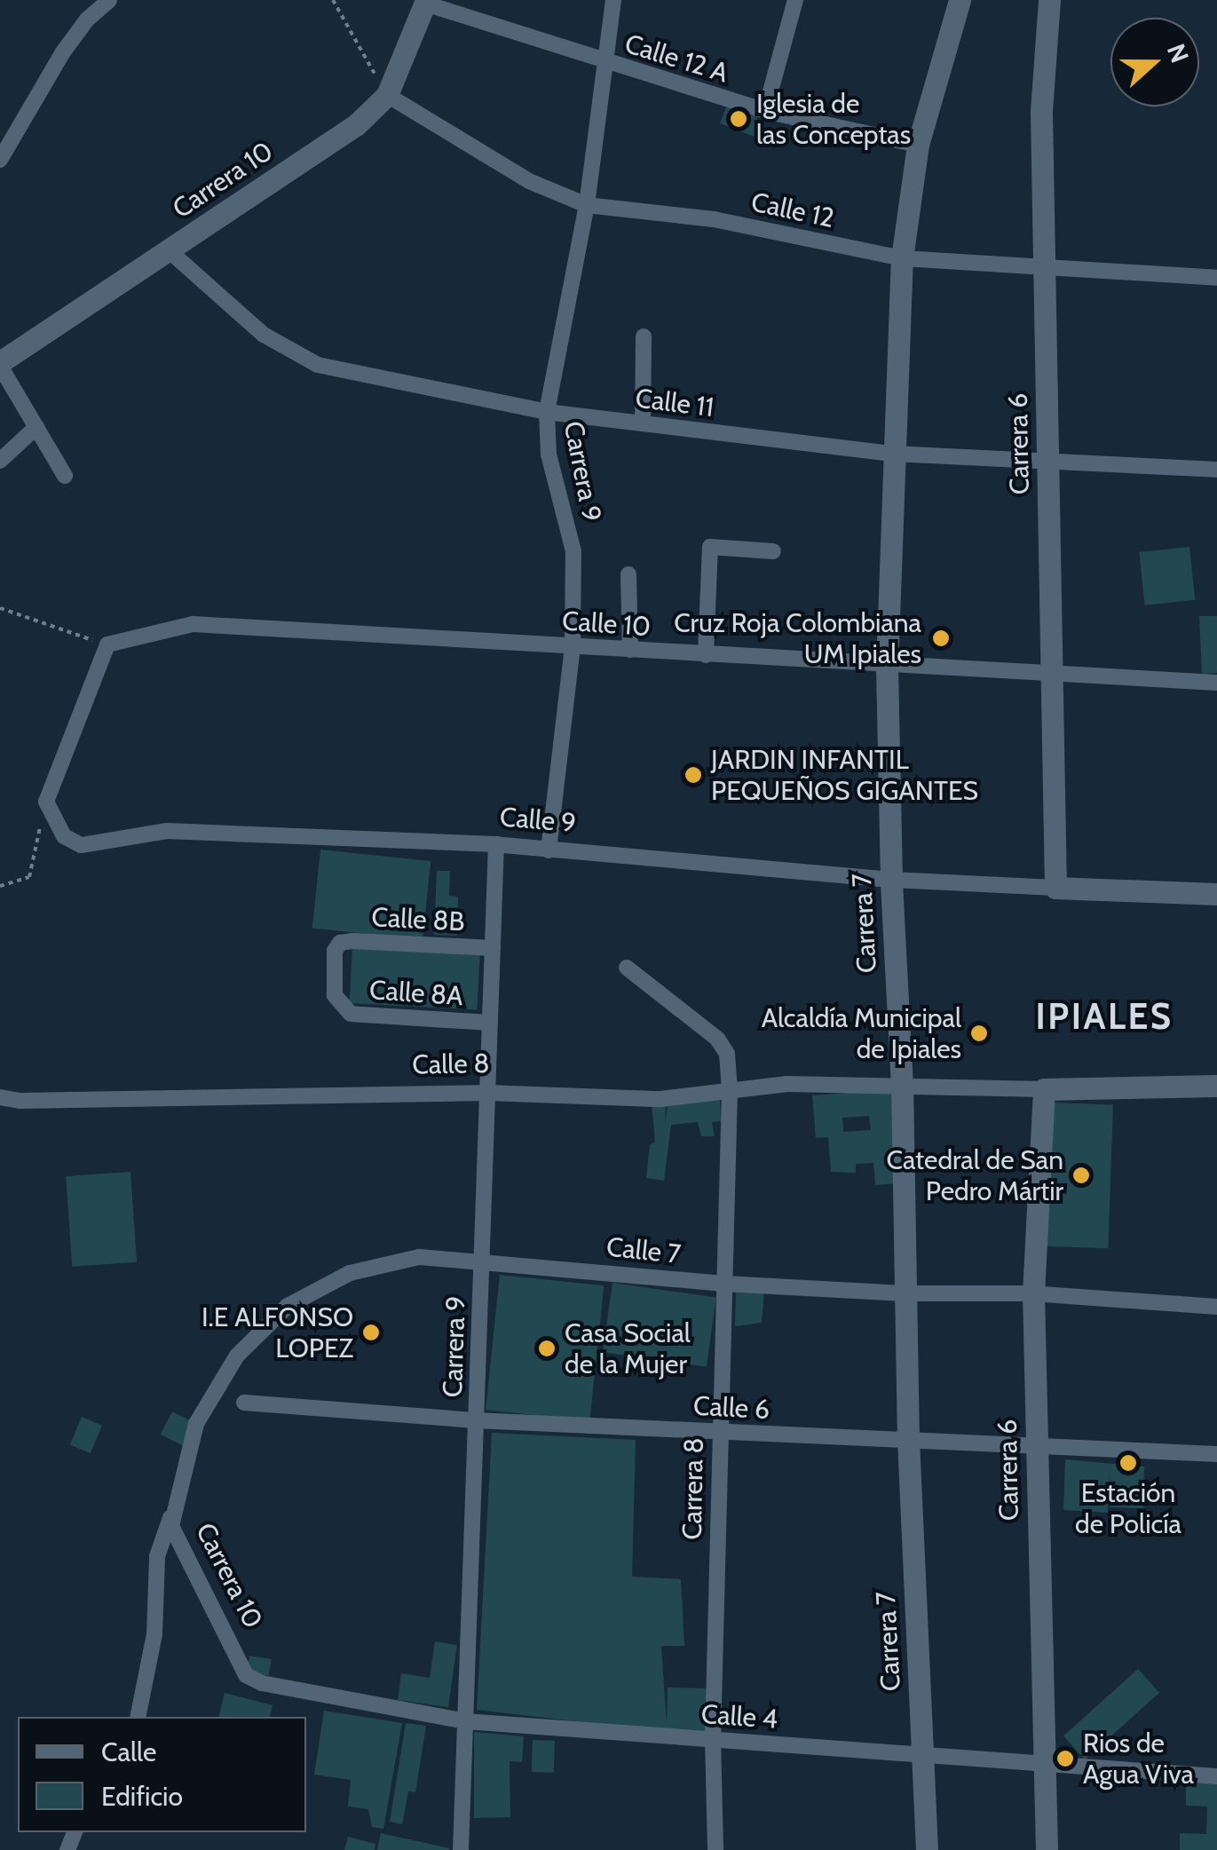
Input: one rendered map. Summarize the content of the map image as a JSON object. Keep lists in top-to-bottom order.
{
  "streets": {
    "main road": [
      "Carrera 10",
      "Carrera 6",
      "Calle 9",
      "Carrera 7"
    ],
    "street": [
      "Calle 12 A",
      "Calle 12",
      "Calle 11",
      "Carrera 9",
      "Calle 10",
      "Calle 8B",
      "Calle 8A",
      "Calle 8",
      "Calle 7",
      "Calle 6",
      "Carrera 8",
      "Calle 4"
    ]
  },
  "crossings": [
    ["Calle 12 A", "Carrera 10"],
    ["Calle 12 A", "Carrera 9"],
    ["Calle 12 A", "Carrera 7"],
    ["Carrera 10", "Calle 12"],
    ["Carrera 10", "Calle 11"],
    ["Carrera 10", "Calle 7"],
    ["Carrera 10", "Calle 4"],
    ["Calle 12", "Carrera 6"],
    ["Calle 12", "Carrera 9"],
    ["Calle 12", "Carrera 7"],
    ["Calle 11", "Carrera 6"],
    ["Calle 11", "Carrera 9"],
    ["Calle 11", "Carrera 7"],
    ["Carrera 6", "Calle 10"],
    ["Carrera 6", "Calle 9"],
    ["Carrera 6", "Calle 8"],
    ["Carrera 6", "Calle 7"],
    ["Carrera 6", "Calle 6"],
    ["Carrera 6", "Calle 4"],
    ["Carrera 9", "Calle 10"],
    ["Carrera 9", "Calle 9"],
    ["Carrera 9", "Calle 8B"],
    ["Carrera 9", "Calle 8A"],
    ["Carrera 9", "Calle 8"],
    ["Carrera 9", "Calle 7"],
    ["Carrera 9", "Calle 6"],
    ["Carrera 9", "Calle 4"],
    ["Calle 10", "Carrera 7"],
    ["Calle 9", "Carrera 7"],
    ["Calle 8B", "Calle 8A"],
    ["Carrera 7", "Calle 8"],
    ["Carrera 7", "Calle 7"],
    ["Carrera 7", "Calle 6"],
    ["Carrera 7", "Calle 4"],
    ["Calle 8", "Carrera 8"],
    ["Calle 7", "Carrera 8"],
    ["Calle 6", "Carrera 8"],
    ["Carrera 8", "Calle 4"]
  ],
  "districts": ["IPIALES"],
  "places": [
    "Iglesia de las Conceptas",
    "Cruz Roja Colombiana UM Ipiales",
    "JARDIN INFANTIL PEQUEÑOS GIGANTES",
    "Alcaldía Municipal de Ipiales",
    "Catedral de San Pedro Mártir",
    "I.E ALFONSO LOPEZ",
    "Casa Social de la Mujer",
    "Estación de Policía",
    "Rios de Agua Viva"
  ],
  "legend": ["Calle", "Edificio"],
  "north": "right"
}
